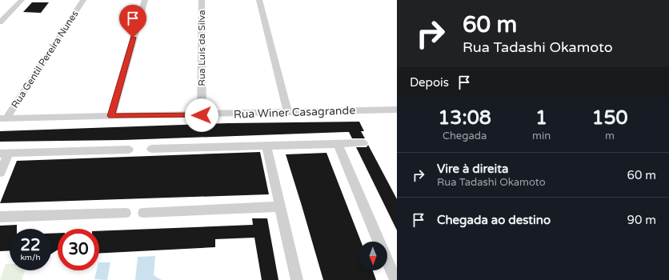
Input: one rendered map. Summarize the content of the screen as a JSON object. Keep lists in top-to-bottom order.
{
  "streets": {
    "street": ["Rua Luís da Silva", "Rua Gentil Pereira Nunes", "Rua Winer Casagrande"]
  },
  "crossings": [
    ["Rua Luís da Silva", "Rua Winer Casagrande"],
    ["Rua Gentil Pereira Nunes", "Rua Winer Casagrande"]
  ],
  "north": "bottom",
  "page": {
    "turn": ["60 m", "Rua Tadashi Okamoto"],
    "then": "Depois",
    "eta": [
      "13:08",
      "Chegada",
      "1",
      "min",
      "150",
      "m"
    ],
    "list": [
      {
        "name": "Vire à direita",
        "note": "Rua Tadashi Okamoto",
        "value": "60 m"
      },
      {
        "name": "Chegada ao destino",
        "value": "90 m"
      }
    ],
    "speed": "22 km/h",
    "limit": "30"
  }
}
